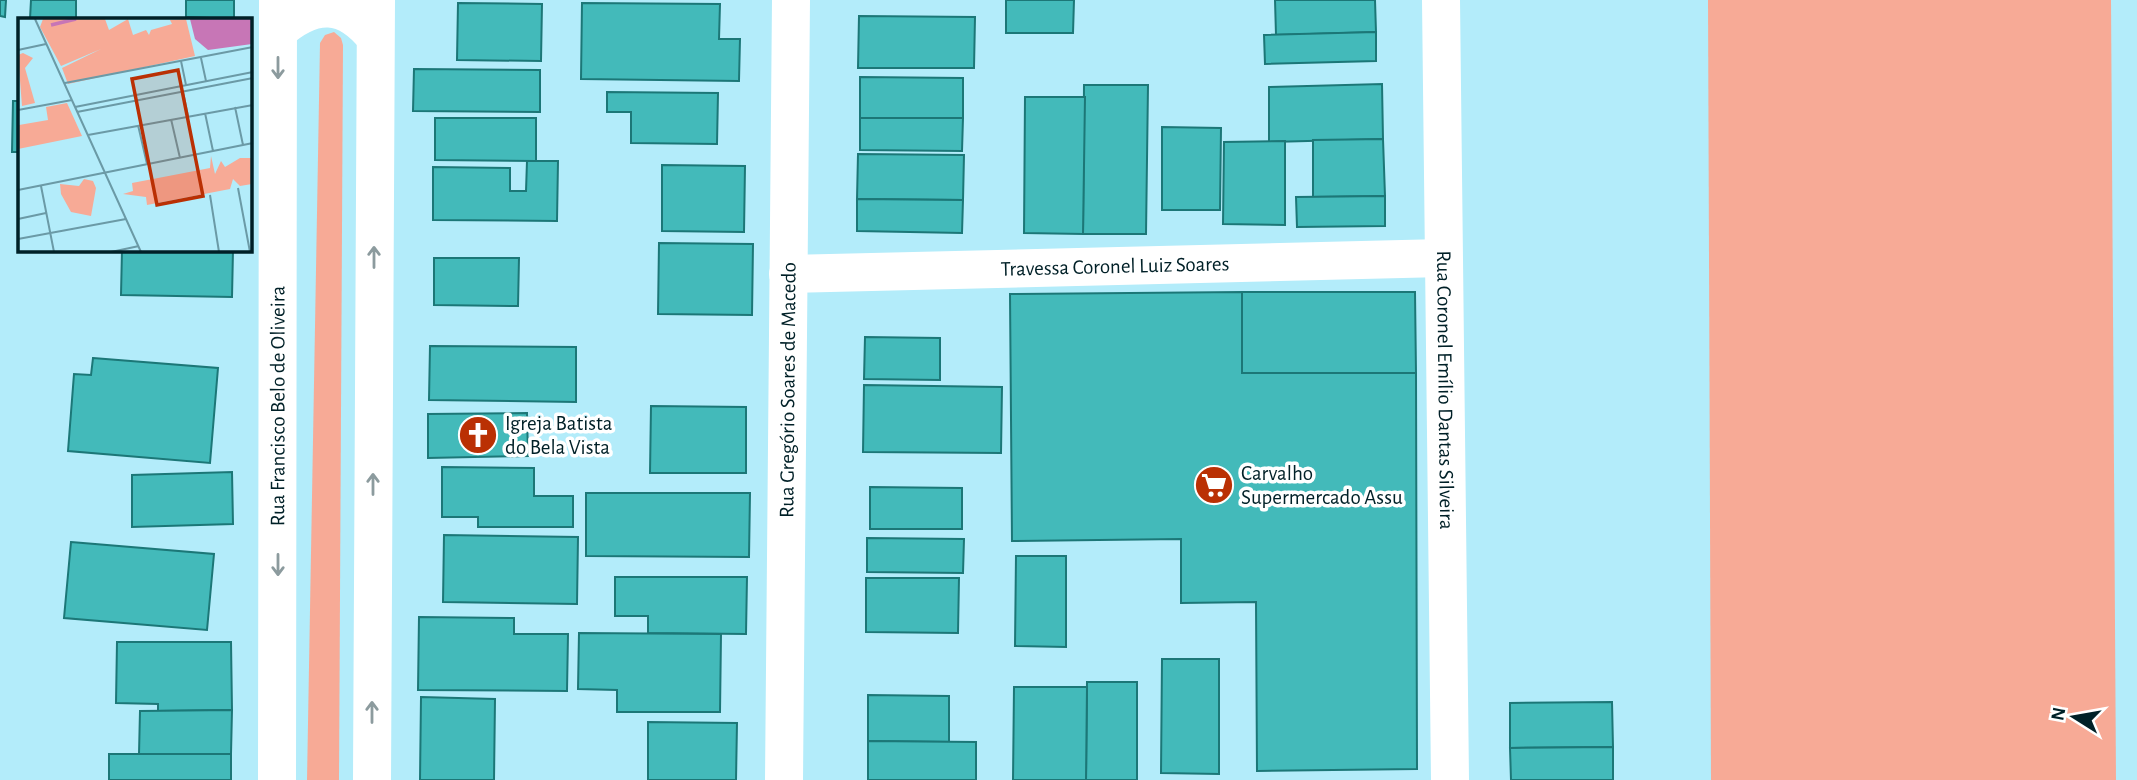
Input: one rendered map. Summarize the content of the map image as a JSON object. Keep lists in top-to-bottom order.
{
  "streets": {
    "street": [
      "Travessa Coronel Luiz Soares",
      "Rua Gregório Soares de Macedo",
      "Rua Coronel Emílio Dantas Silveira",
      "Rua Francisco Belo de Oliveira"
    ]
  },
  "crossings": [
    ["Travessa Coronel Luiz Soares", "Rua Gregório Soares de Macedo"],
    ["Travessa Coronel Luiz Soares", "Rua Coronel Emílio Dantas Silveira"]
  ],
  "places": {
    "church": ["Igreja Batista do Bela Vista"],
    "supermarket": ["Carvalho Supermercado Assu"]
  },
  "north": "left"
}
